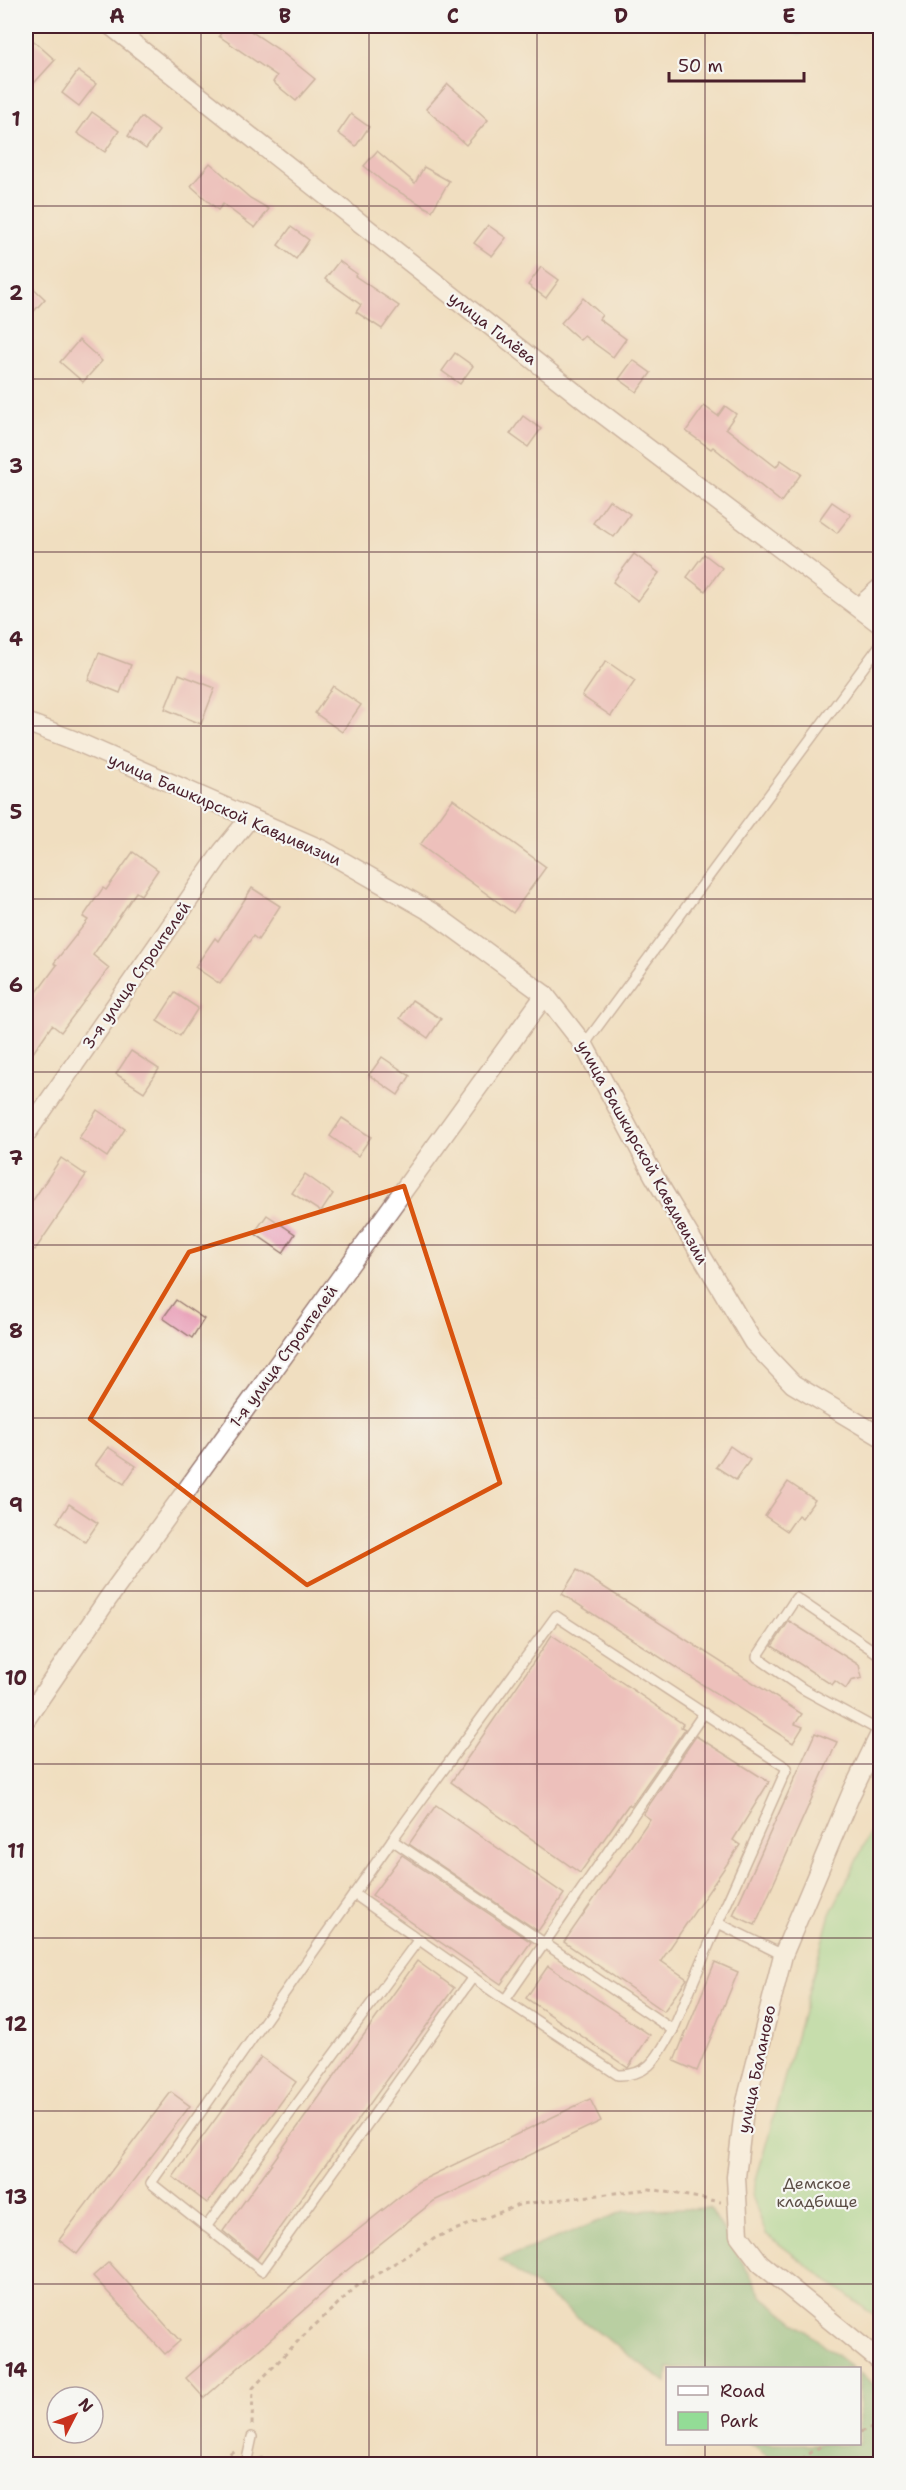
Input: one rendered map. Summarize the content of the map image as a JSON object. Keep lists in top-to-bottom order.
{
  "streets": {
    "street": [
      "улица Гилёва",
      "улица Башкирской Кавдивизии",
      "3-я улица Строителей",
      "1-я улица Строителей",
      "улица Баланово"
    ]
  },
  "crossings": [
    ["улица Башкирской Кавдивизии", "3-я улица Строителей"],
    ["улица Башкирской Кавдивизии", "1-я улица Строителей"]
  ],
  "parks": ["Демское кладбище"],
  "legend": ["Road", "Park"],
  "scale_bar": "50 m",
  "north": "top right",
  "grid": {
    "columns": [
      "A",
      "B",
      "C",
      "D",
      "E"
    ],
    "rows": [
      "1",
      "2",
      "3",
      "4",
      "5",
      "6",
      "7",
      "8",
      "9",
      "10",
      "11",
      "12",
      "13",
      "14"
    ]
  }
}
